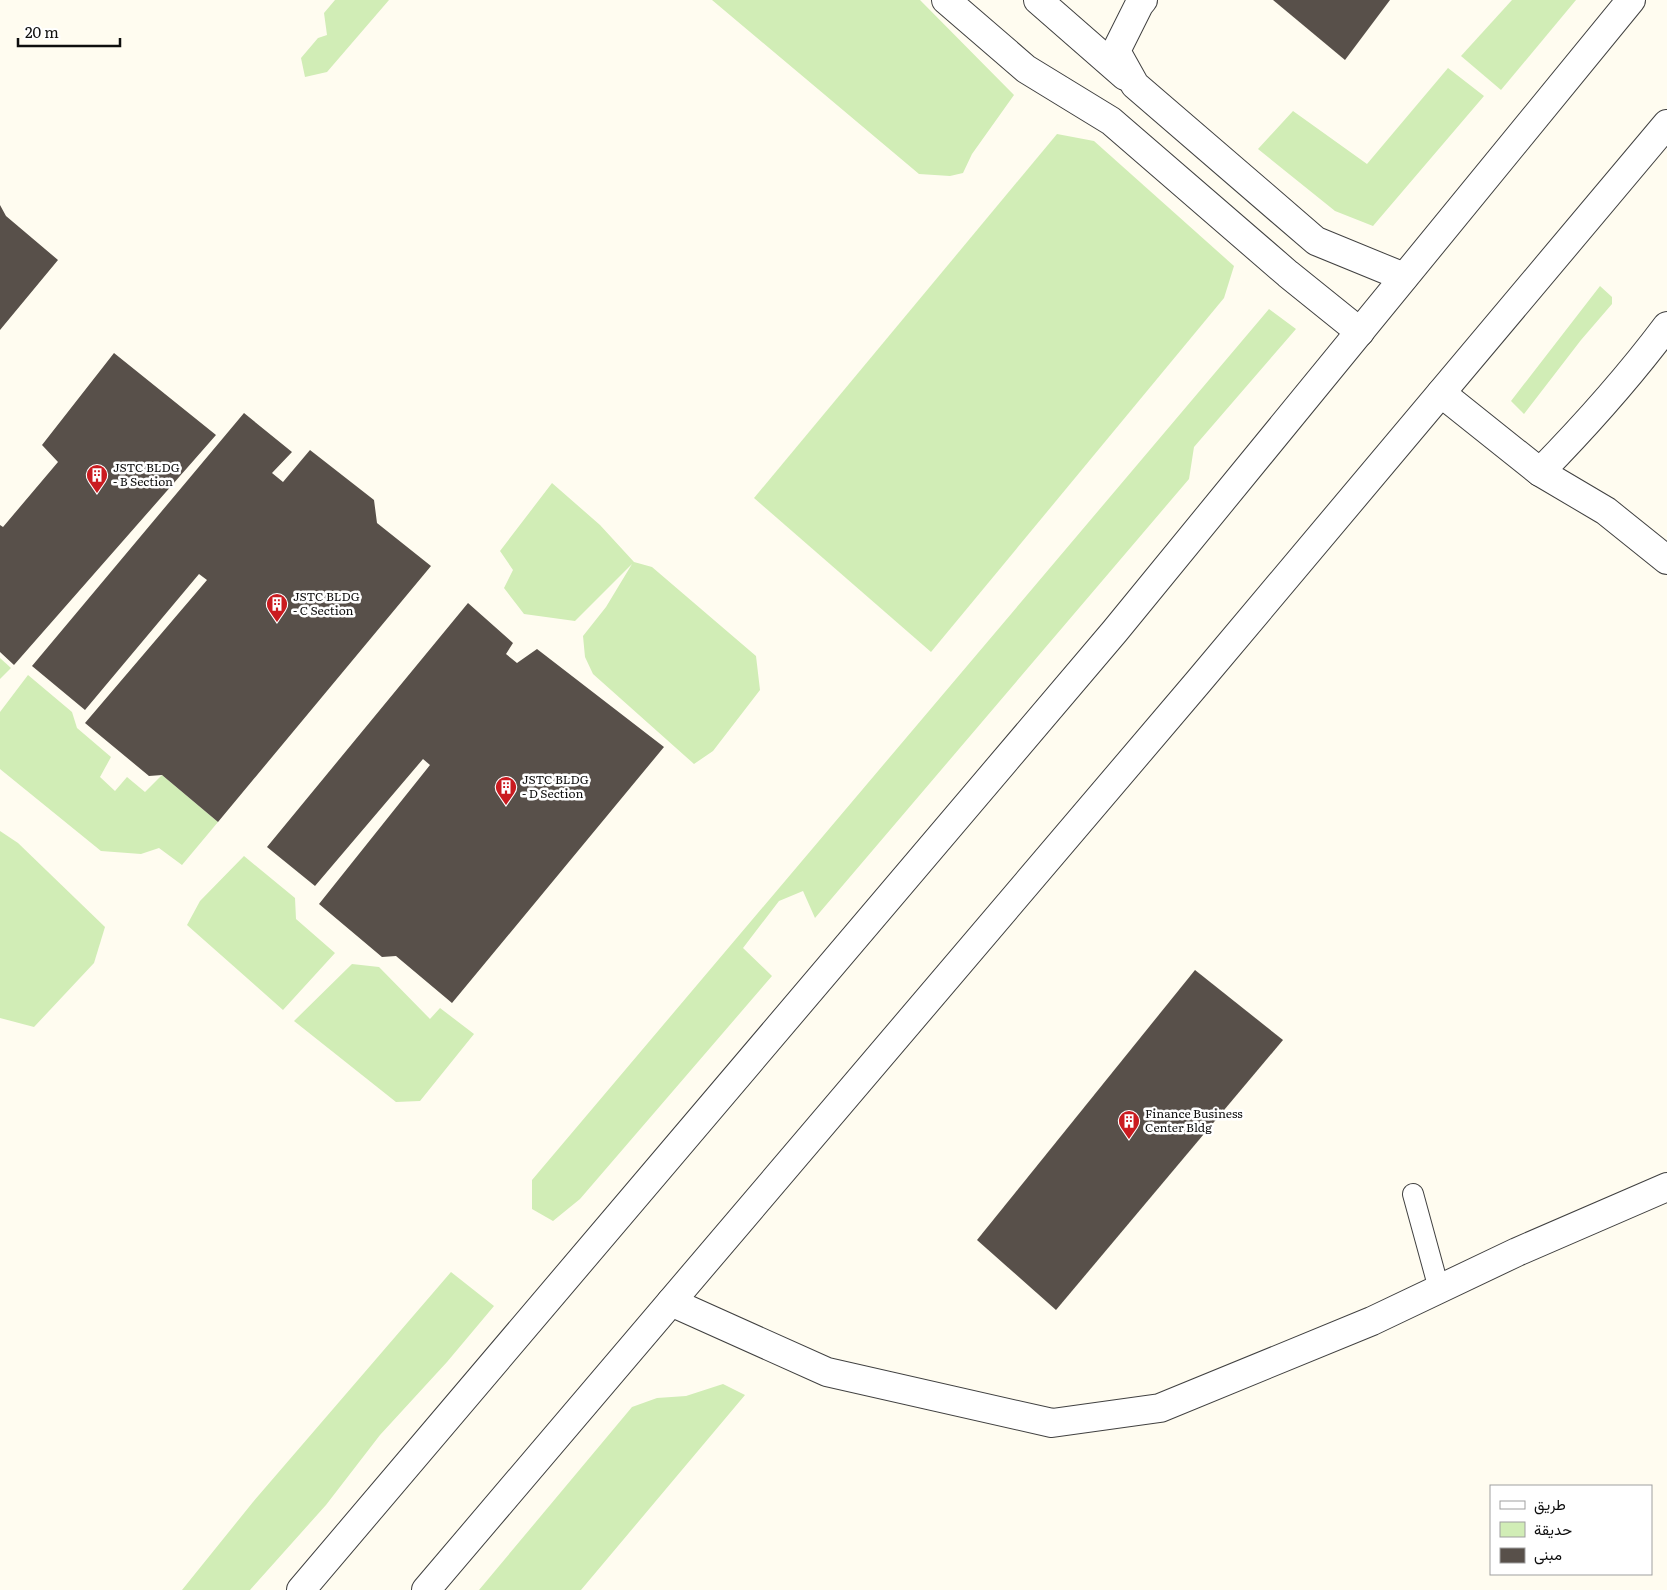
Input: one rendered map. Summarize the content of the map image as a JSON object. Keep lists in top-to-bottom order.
{
  "places": {
    "building": [
      "JSTC BLDG - B Section",
      "JSTC BLDG - C Section",
      "JSTC BLDG - D Section",
      "Finance Business Center Bldg"
    ]
  },
  "legend": ["طريق", "حديقة", "مبنى"],
  "scale_bar": "20 m"
}
